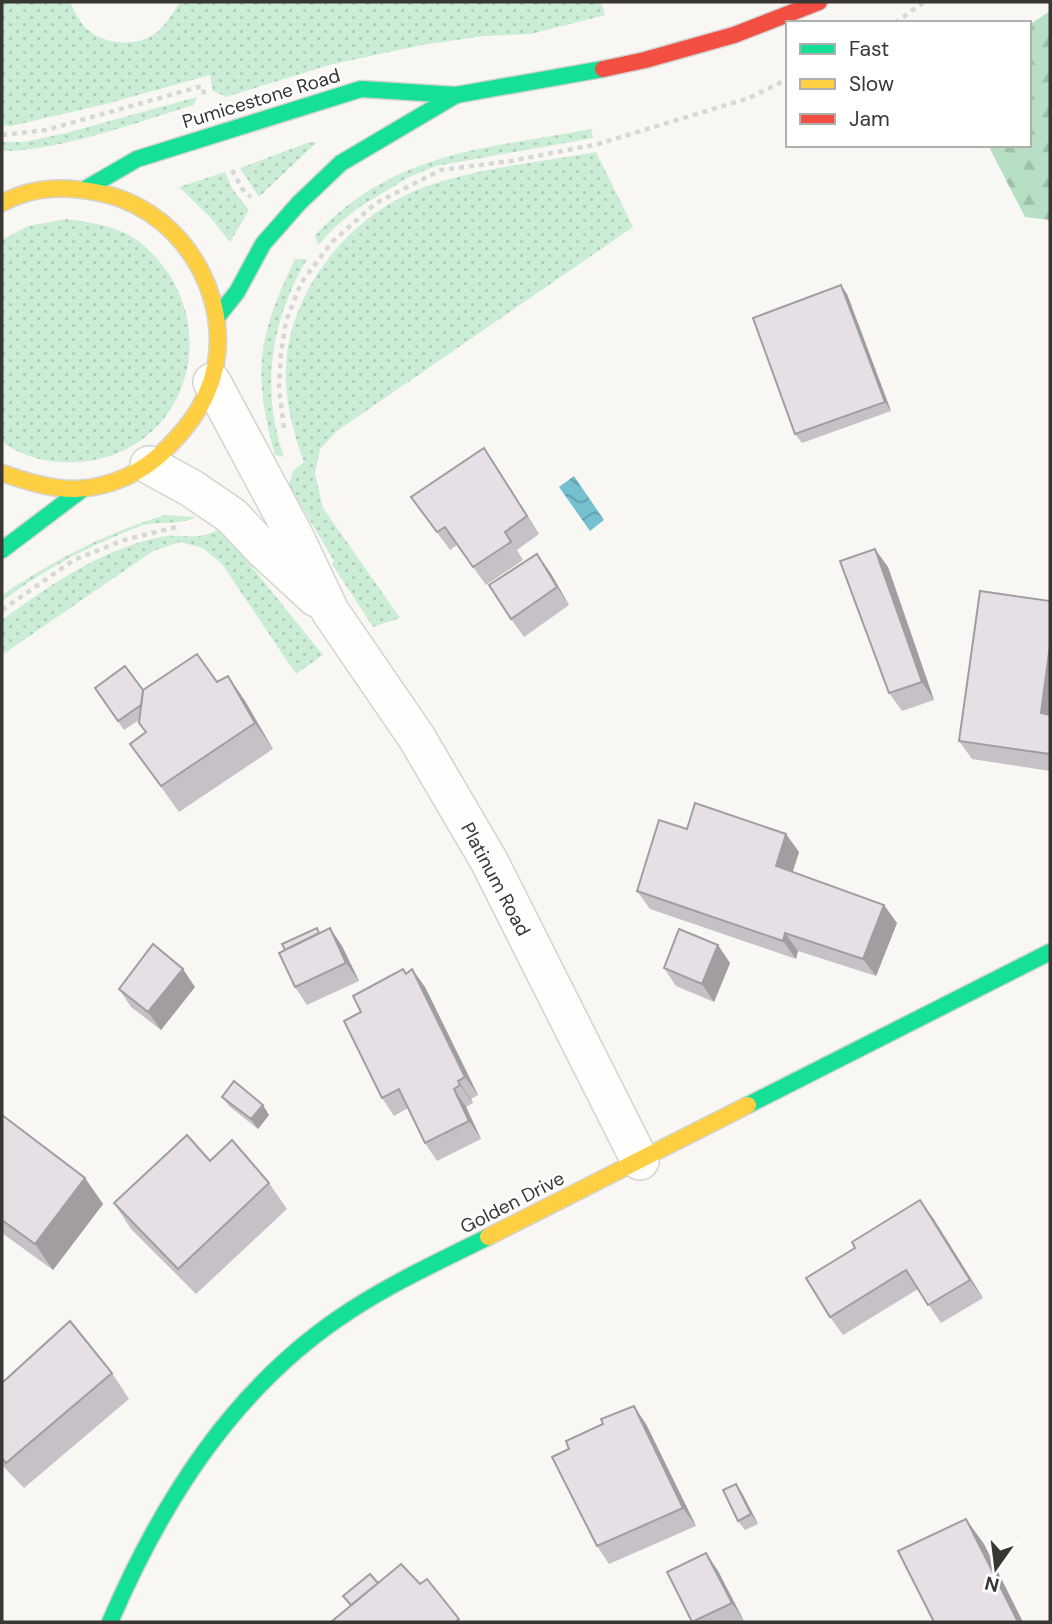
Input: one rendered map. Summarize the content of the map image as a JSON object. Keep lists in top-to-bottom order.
{
  "streets": {
    "main road": ["Pumicestone Road", "Golden Drive"],
    "street": ["Platinum Road"]
  },
  "crossings": [
    ["Platinum Road", "Golden Drive"]
  ],
  "legend": ["Fast", "Slow", "Jam"],
  "north": "bottom"
}
